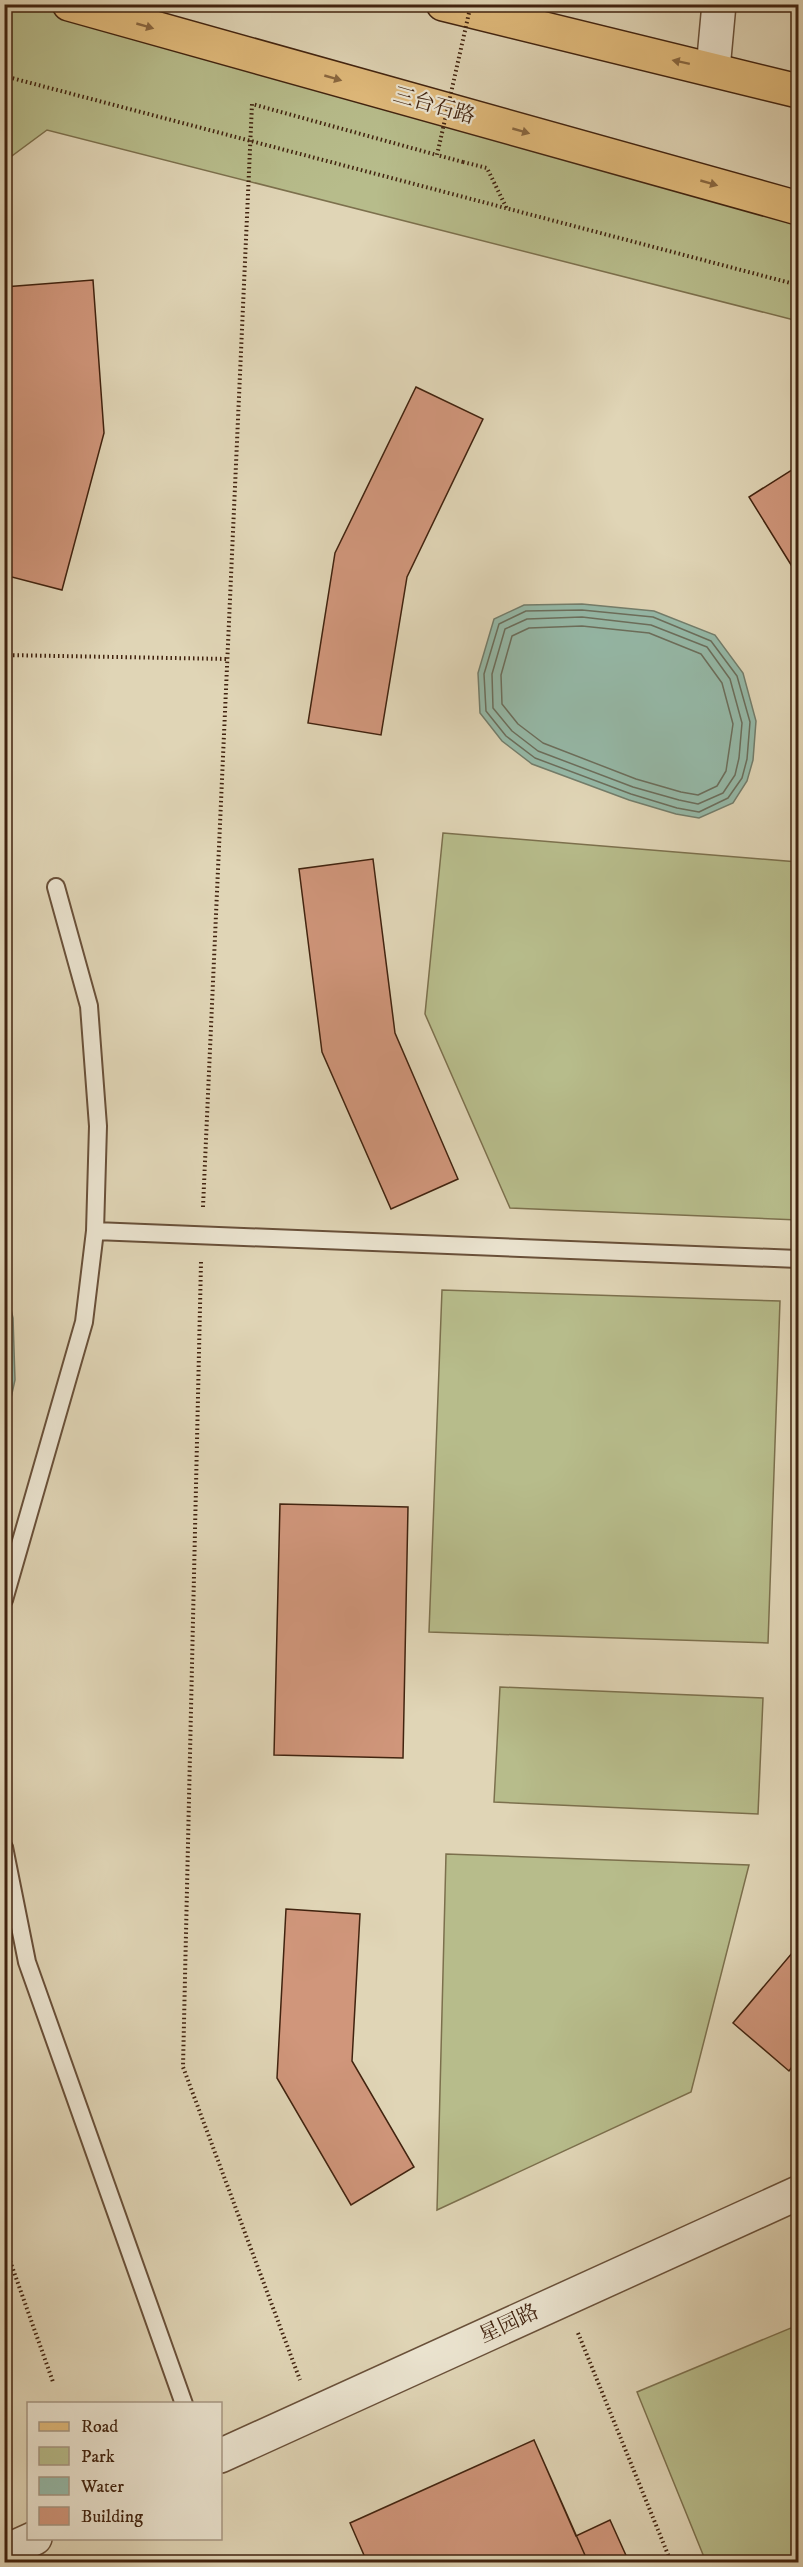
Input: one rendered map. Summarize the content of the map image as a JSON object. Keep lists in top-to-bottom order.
{
  "streets": {
    "main road": ["三台石路"],
    "street": ["星园路"]
  },
  "legend": [
    "Road",
    "Park",
    "Water",
    "Building"
  ]
}
